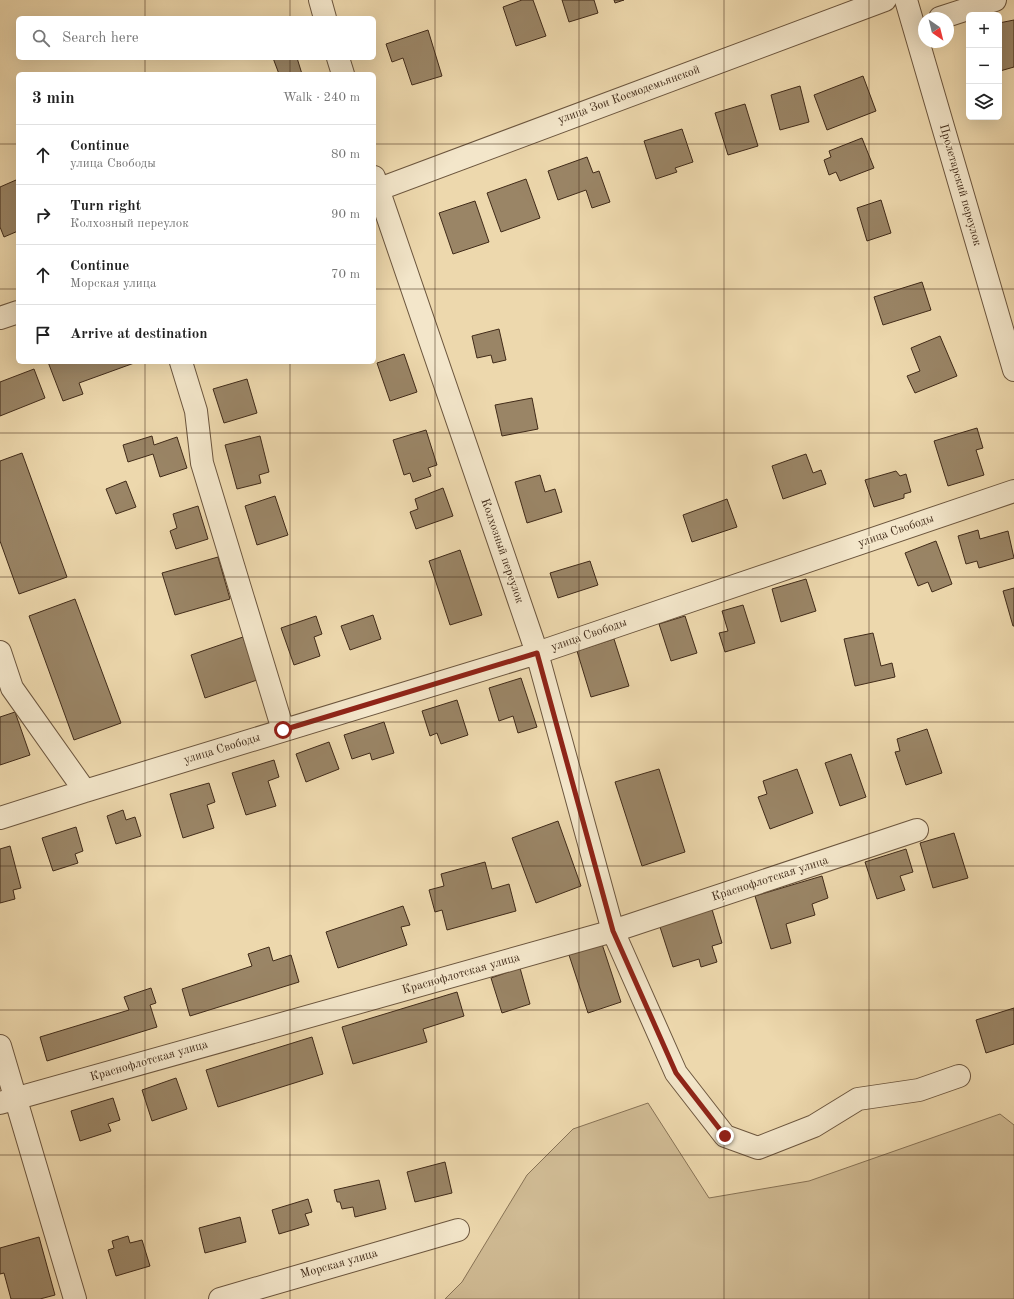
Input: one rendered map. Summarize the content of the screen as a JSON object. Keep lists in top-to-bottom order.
{
  "streets": {
    "street": [
      "улица Зои Космодемьянской",
      "Пролетарский переулок",
      "улица Свободы",
      "Колхозный переулок",
      "Краснофлотская улица",
      "Морская улица"
    ]
  },
  "crossings": [
    ["улица Свободы", "Колхозный переулок"],
    ["Колхозный переулок", "Краснофлотская улица"]
  ],
  "north": "bottom right",
  "page": {
    "map_buttons": ["+", "−"],
    "search": "Search here",
    "heading": ["3 min", "Walk · 240 m"],
    "list": [
      ["Continue", "улица Свободы", "80 m"],
      ["Turn right", "Колхозный переулок", "90 m"],
      ["Continue", "Морская улица", "70 m"],
      "Arrive at destination"
    ]
  }
}
